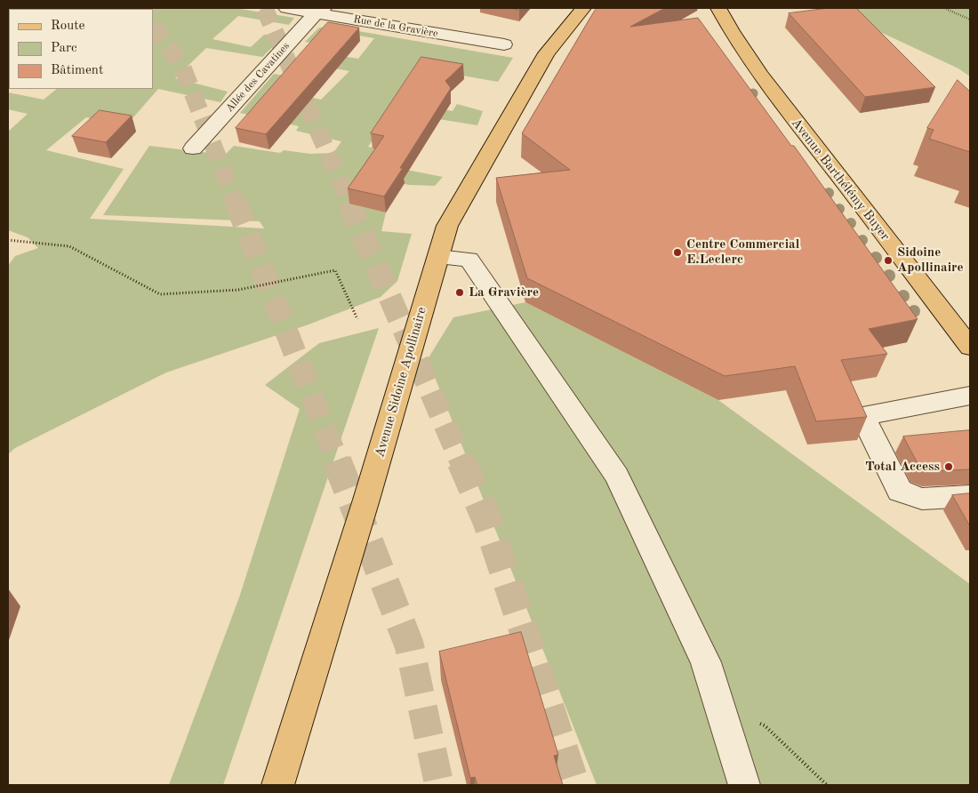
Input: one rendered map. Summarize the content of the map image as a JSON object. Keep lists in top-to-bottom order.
{
  "streets": {
    "main road": ["Avenue Barthélémy Buyer", "Avenue Sidoine Apollinaire"],
    "street": ["Rue de la Gravière", "Allée des Cavatines"]
  },
  "crossings": [
    ["Rue de la Gravière", "Allée des Cavatines"]
  ],
  "places": [
    "Centre Commercial E.Leclerc",
    "Sidoine Apollinaire",
    "La Gravière",
    "Total Access"
  ],
  "legend": ["Route", "Parc", "Bâtiment"]
}
